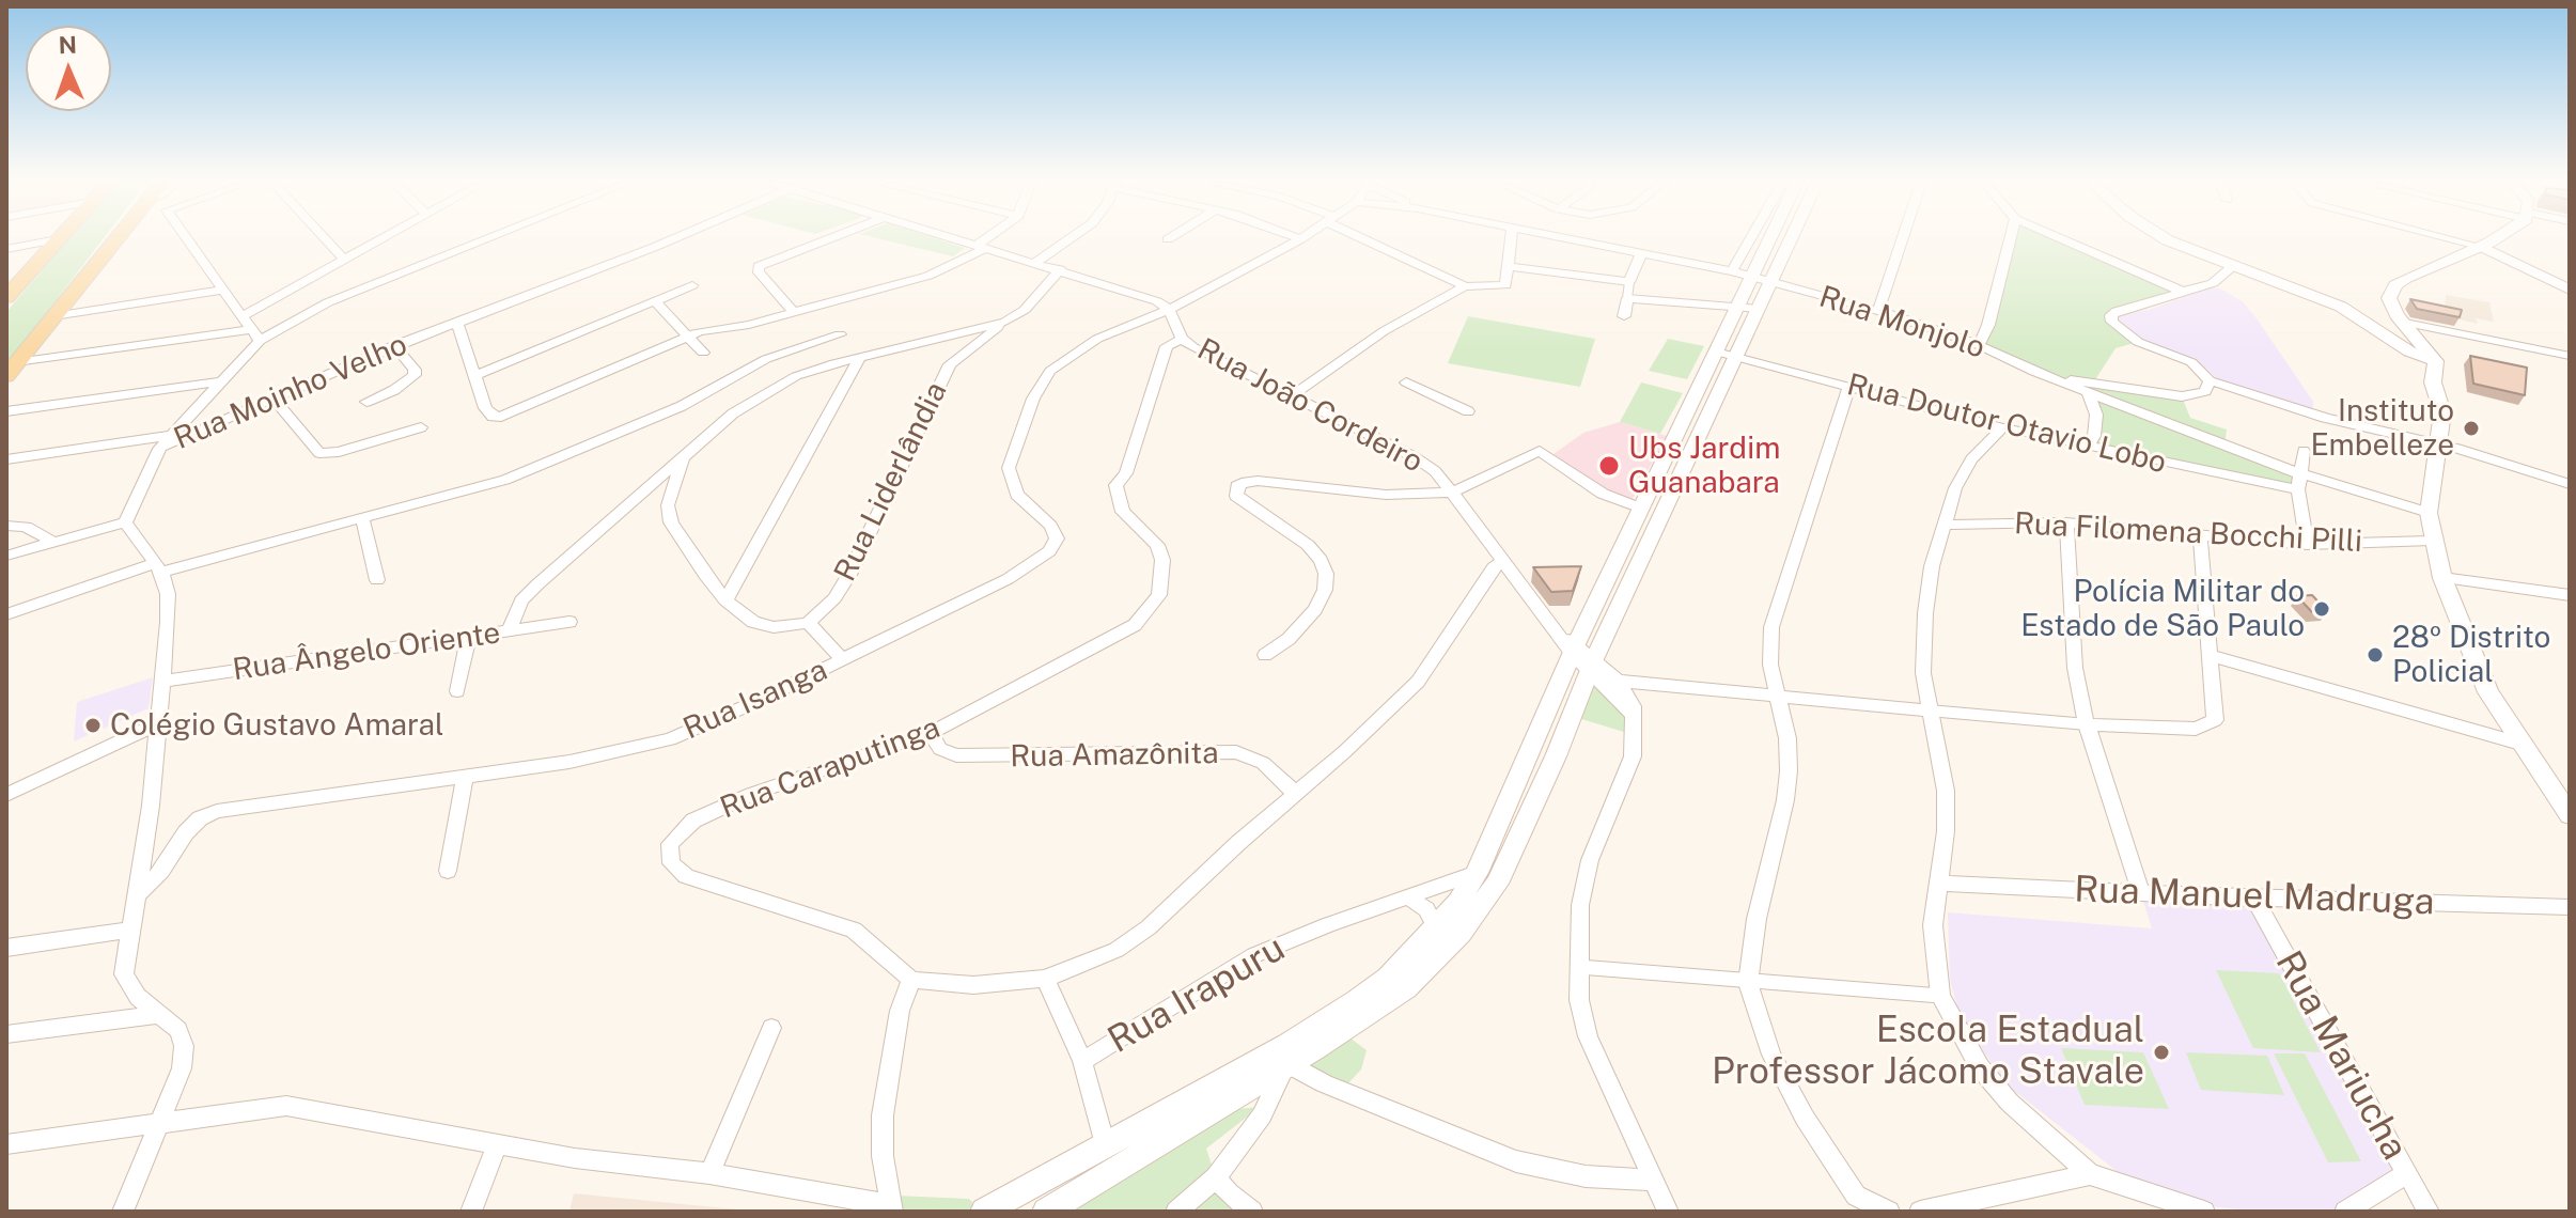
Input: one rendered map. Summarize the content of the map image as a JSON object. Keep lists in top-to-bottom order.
{
  "streets": {
    "street": [
      "Rua Monjolo",
      "Rua Moinho Velho",
      "Rua João Cordeiro",
      "Rua Doutor Otavio Lobo",
      "Rua Liderlândia",
      "Rua Filomena Bocchi Pilli",
      "Rua Ângelo Oriente",
      "Rua Isanga",
      "Rua Amazônita",
      "Rua Caraputinga",
      "Rua Manuel Madruga",
      "Rua Irapuru",
      "Rua Mariucha"
    ]
  },
  "crossings": [
    ["Rua Monjolo", "Rua Doutor Otavio Lobo"],
    ["Rua João Cordeiro", "Rua Isanga"],
    ["Rua João Cordeiro", "Rua Caraputinga"],
    ["Rua Amazônita", "Rua Caraputinga"],
    ["Rua Manuel Madruga", "Rua Mariucha"]
  ],
  "places": [
    "Instituto Embelleze",
    "Ubs Jardim Guanabara",
    "Polícia Militar do Estado de São Paulo",
    "28º Distrito Policial",
    "Colégio Gustavo Amaral",
    "Escola Estadual Professor Jácomo Stavale"
  ],
  "north": "top"
}
